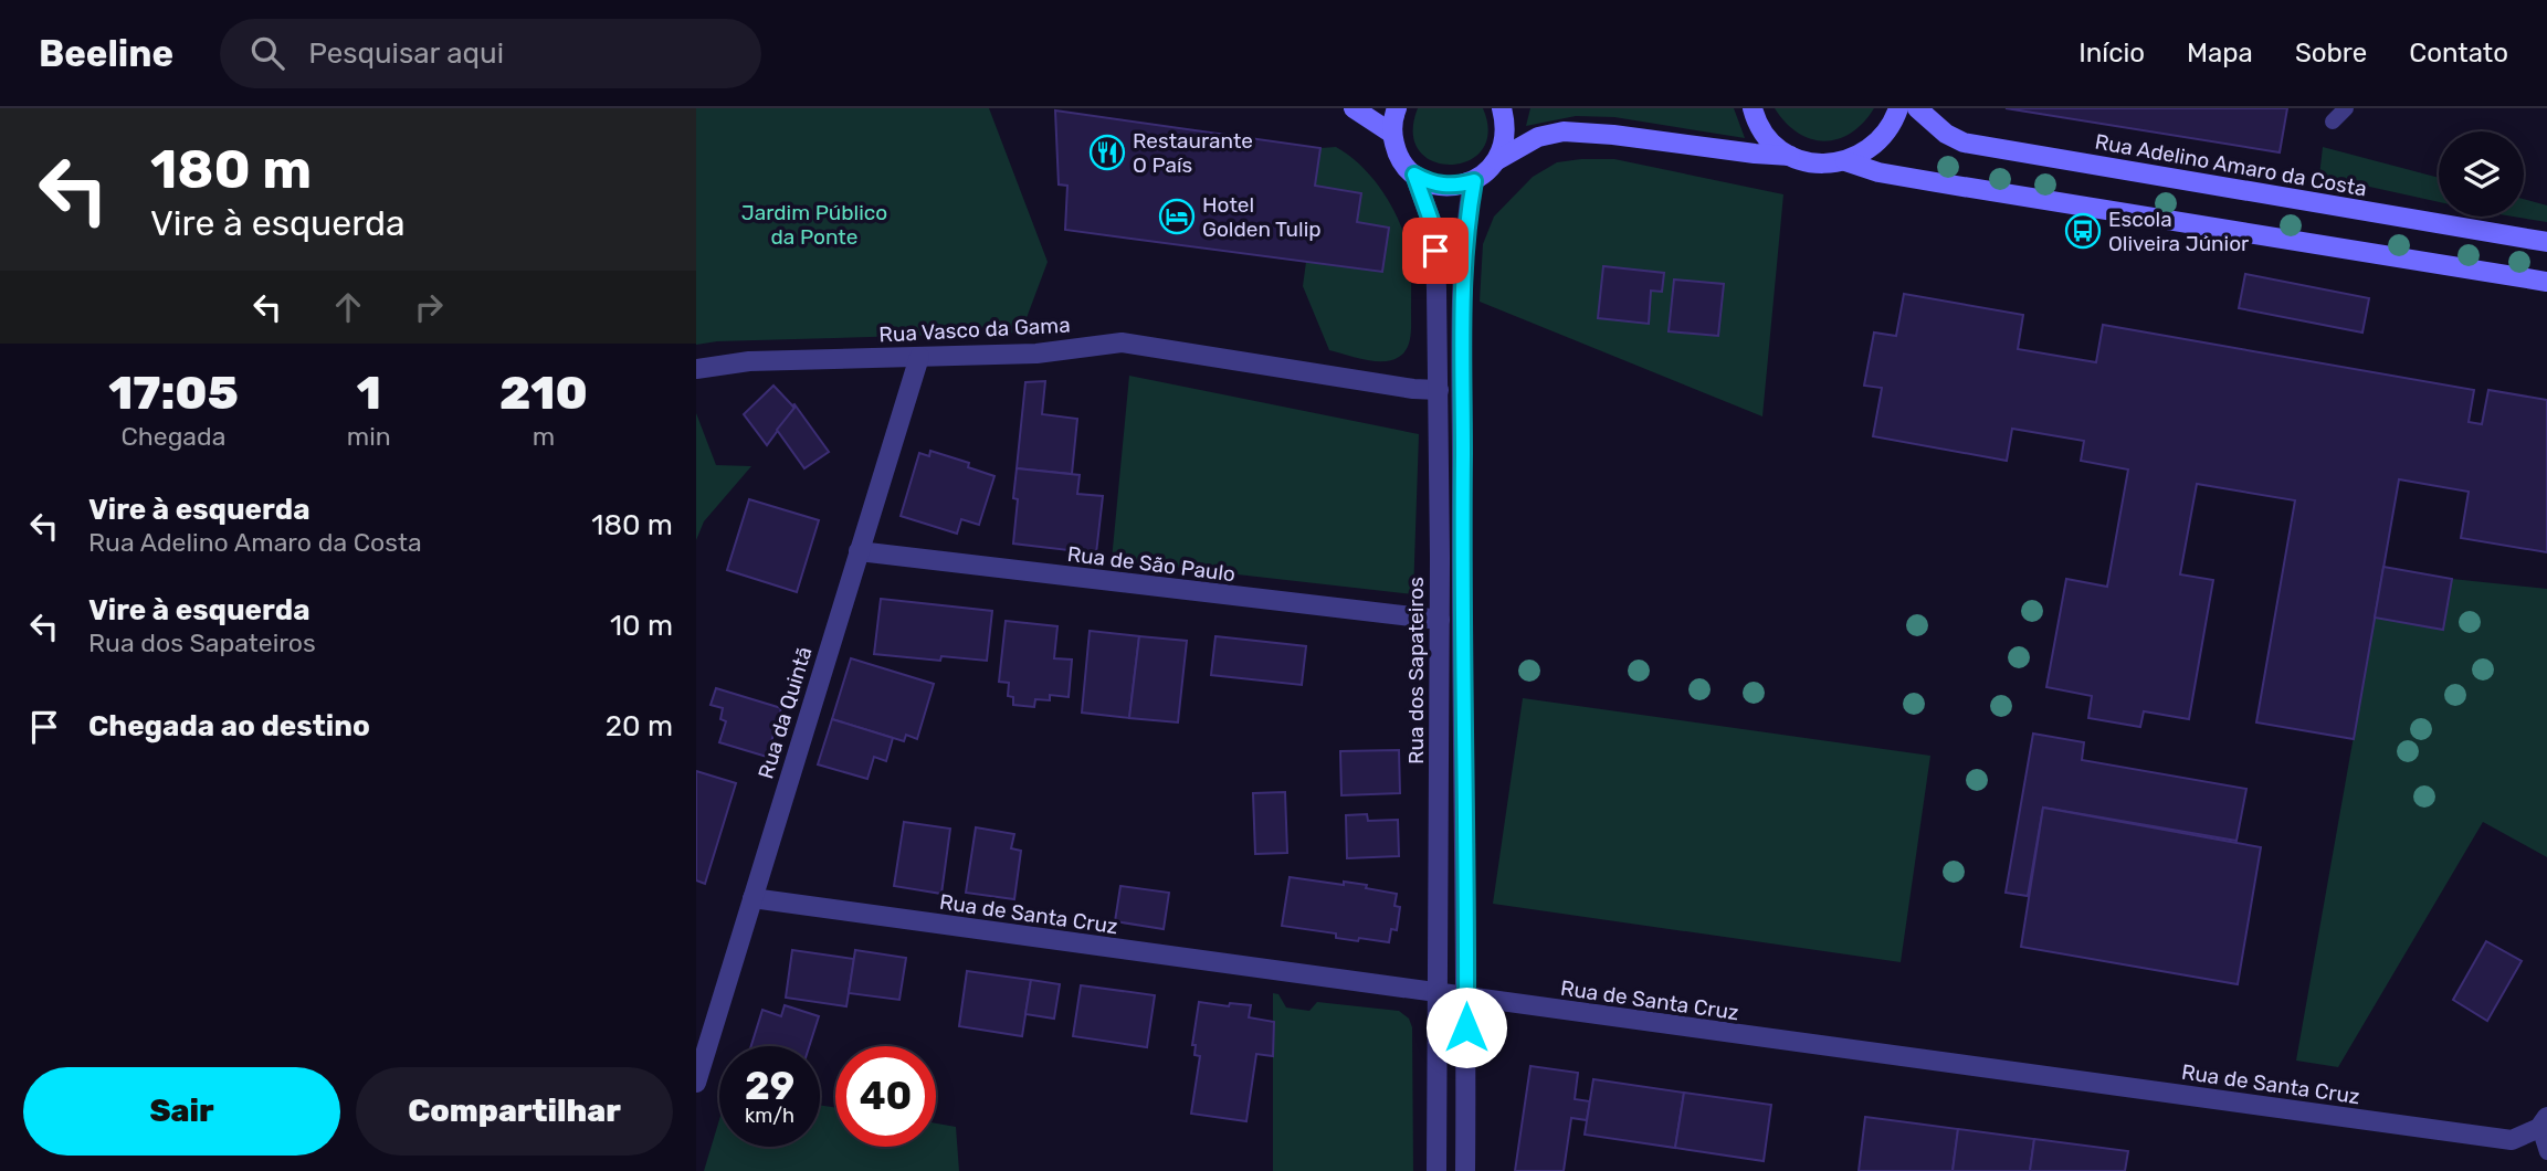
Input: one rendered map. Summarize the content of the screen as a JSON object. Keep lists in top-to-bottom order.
{
  "streets": {
    "main road": ["Rua Adelino Amaro da Costa"],
    "street": [
      "Rua Vasco da Gama",
      "Rua de São Paulo",
      "Rua dos Sapateiros",
      "Rua da Quintã",
      "Rua de Santa Cruz"
    ]
  },
  "crossings": [
    ["Rua Vasco da Gama", "Rua dos Sapateiros"],
    ["Rua Vasco da Gama", "Rua da Quintã"],
    ["Rua de São Paulo", "Rua dos Sapateiros"],
    ["Rua de São Paulo", "Rua da Quintã"],
    ["Rua dos Sapateiros", "Rua de Santa Cruz"],
    ["Rua da Quintã", "Rua de Santa Cruz"]
  ],
  "parks": ["Jardim Público da Ponte"],
  "places": {
    "restaurant": ["Restaurante O País"],
    "hotel": ["Hotel Golden Tulip"],
    "bus stop": ["Escola Oliveira Júnior"]
  },
  "page": {
    "header": "Beeline",
    "search": "Pesquisar aqui",
    "nav": [
      "Início",
      "Mapa",
      "Sobre",
      "Contato"
    ],
    "turn": ["180 m", "Vire à esquerda"],
    "eta": [
      "17:05",
      "Chegada",
      "1",
      "min",
      "210",
      "m"
    ],
    "list": [
      {
        "name": "Vire à esquerda",
        "note": "Rua Adelino Amaro da Costa",
        "value": "180 m"
      },
      {
        "name": "Vire à esquerda",
        "note": "Rua dos Sapateiros",
        "value": "10 m"
      },
      {
        "name": "Chegada ao destino",
        "value": "20 m"
      }
    ],
    "speed": "29 km/h",
    "limit": "40",
    "buttons": ["Sair", "Compartilhar"]
  }
}
